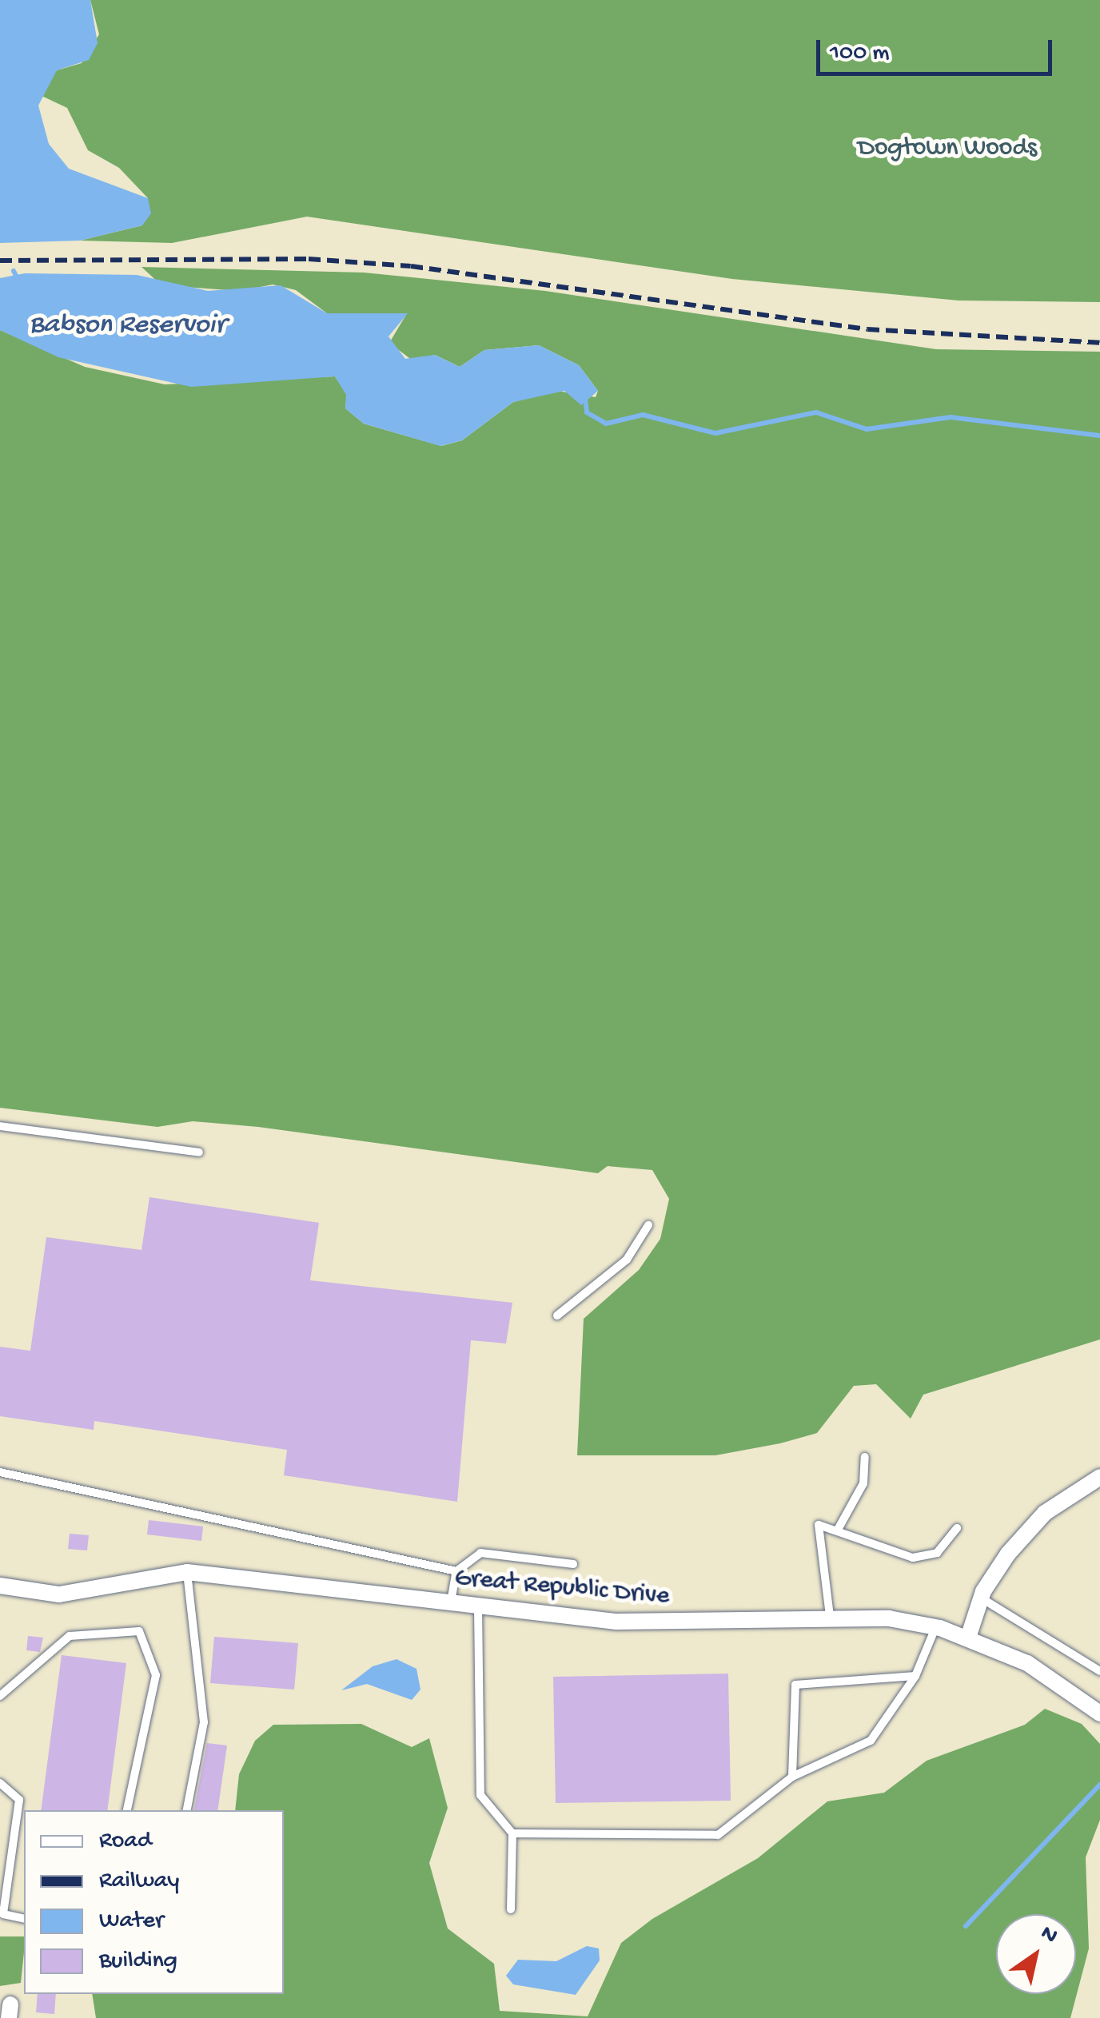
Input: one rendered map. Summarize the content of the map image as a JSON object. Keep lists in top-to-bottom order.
{
  "streets": {
    "street": ["Great Republic Drive"]
  },
  "water": ["Babson Reservoir"],
  "parks": ["Dogtown Woods"],
  "legend": [
    "Road",
    "Railway",
    "Water",
    "Building"
  ],
  "scale_bar": "100 m",
  "north": "top right"
}
